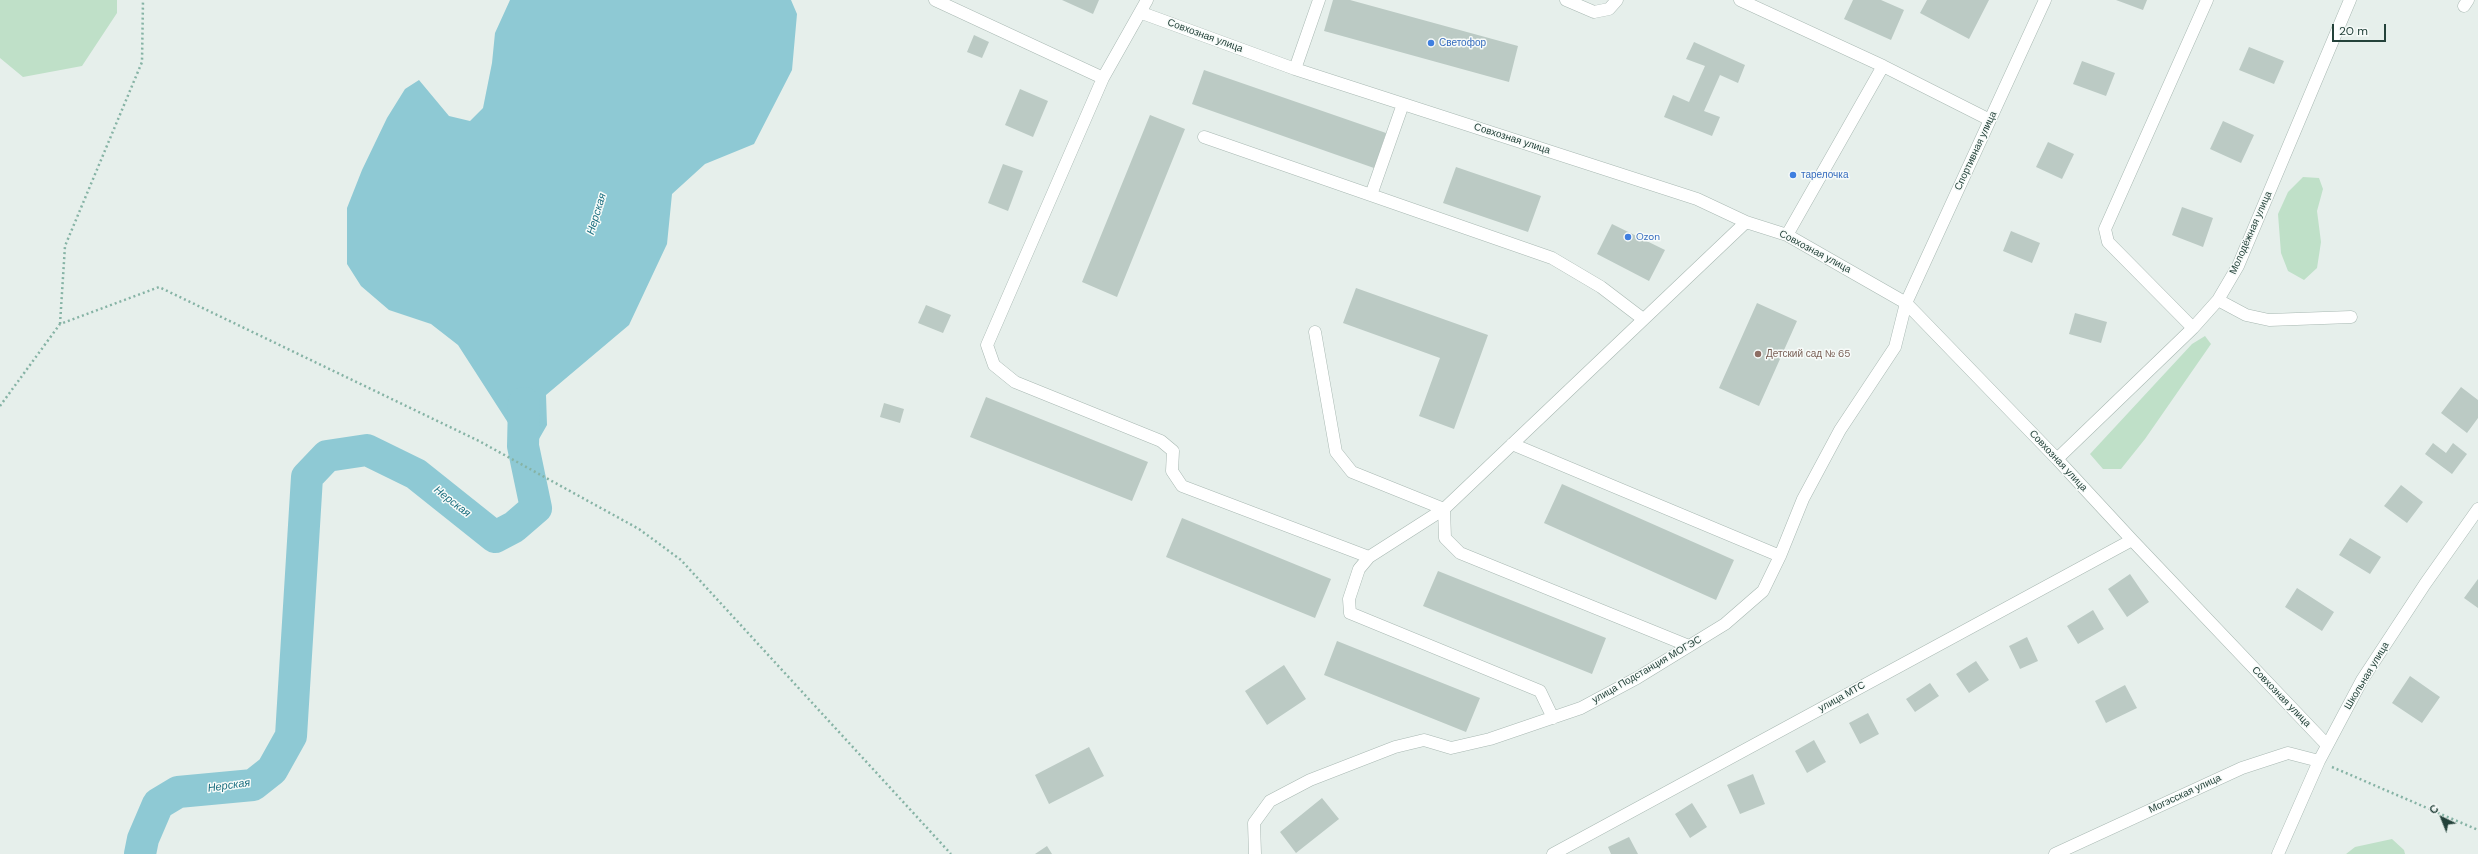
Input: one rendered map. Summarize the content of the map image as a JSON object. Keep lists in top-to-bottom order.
{
  "streets": {
    "street": [
      "Совхозная улица",
      "Спортивная улица",
      "Молодёжная улица",
      "улица Подстанция МОГЭС",
      "Школьная улица",
      "улица МТС",
      "Могэсская улица"
    ]
  },
  "crossings": [
    ["Совхозная улица", "Спортивная улица"],
    ["Совхозная улица", "Молодёжная улица"],
    ["Совхозная улица", "улица Подстанция МОГЭС"],
    ["Совхозная улица", "Школьная улица"],
    ["Совхозная улица", "улица МТС"],
    ["Спортивная улица", "улица Подстанция МОГЭС"],
    ["Школьная улица", "Могэсская улица"]
  ],
  "water": ["Нерская"],
  "places": [
    "Светофор",
    "тарелочка",
    "Ozon",
    "Детский сад № 65"
  ],
  "scale_bar": "20 m",
  "north": "top left"
}
